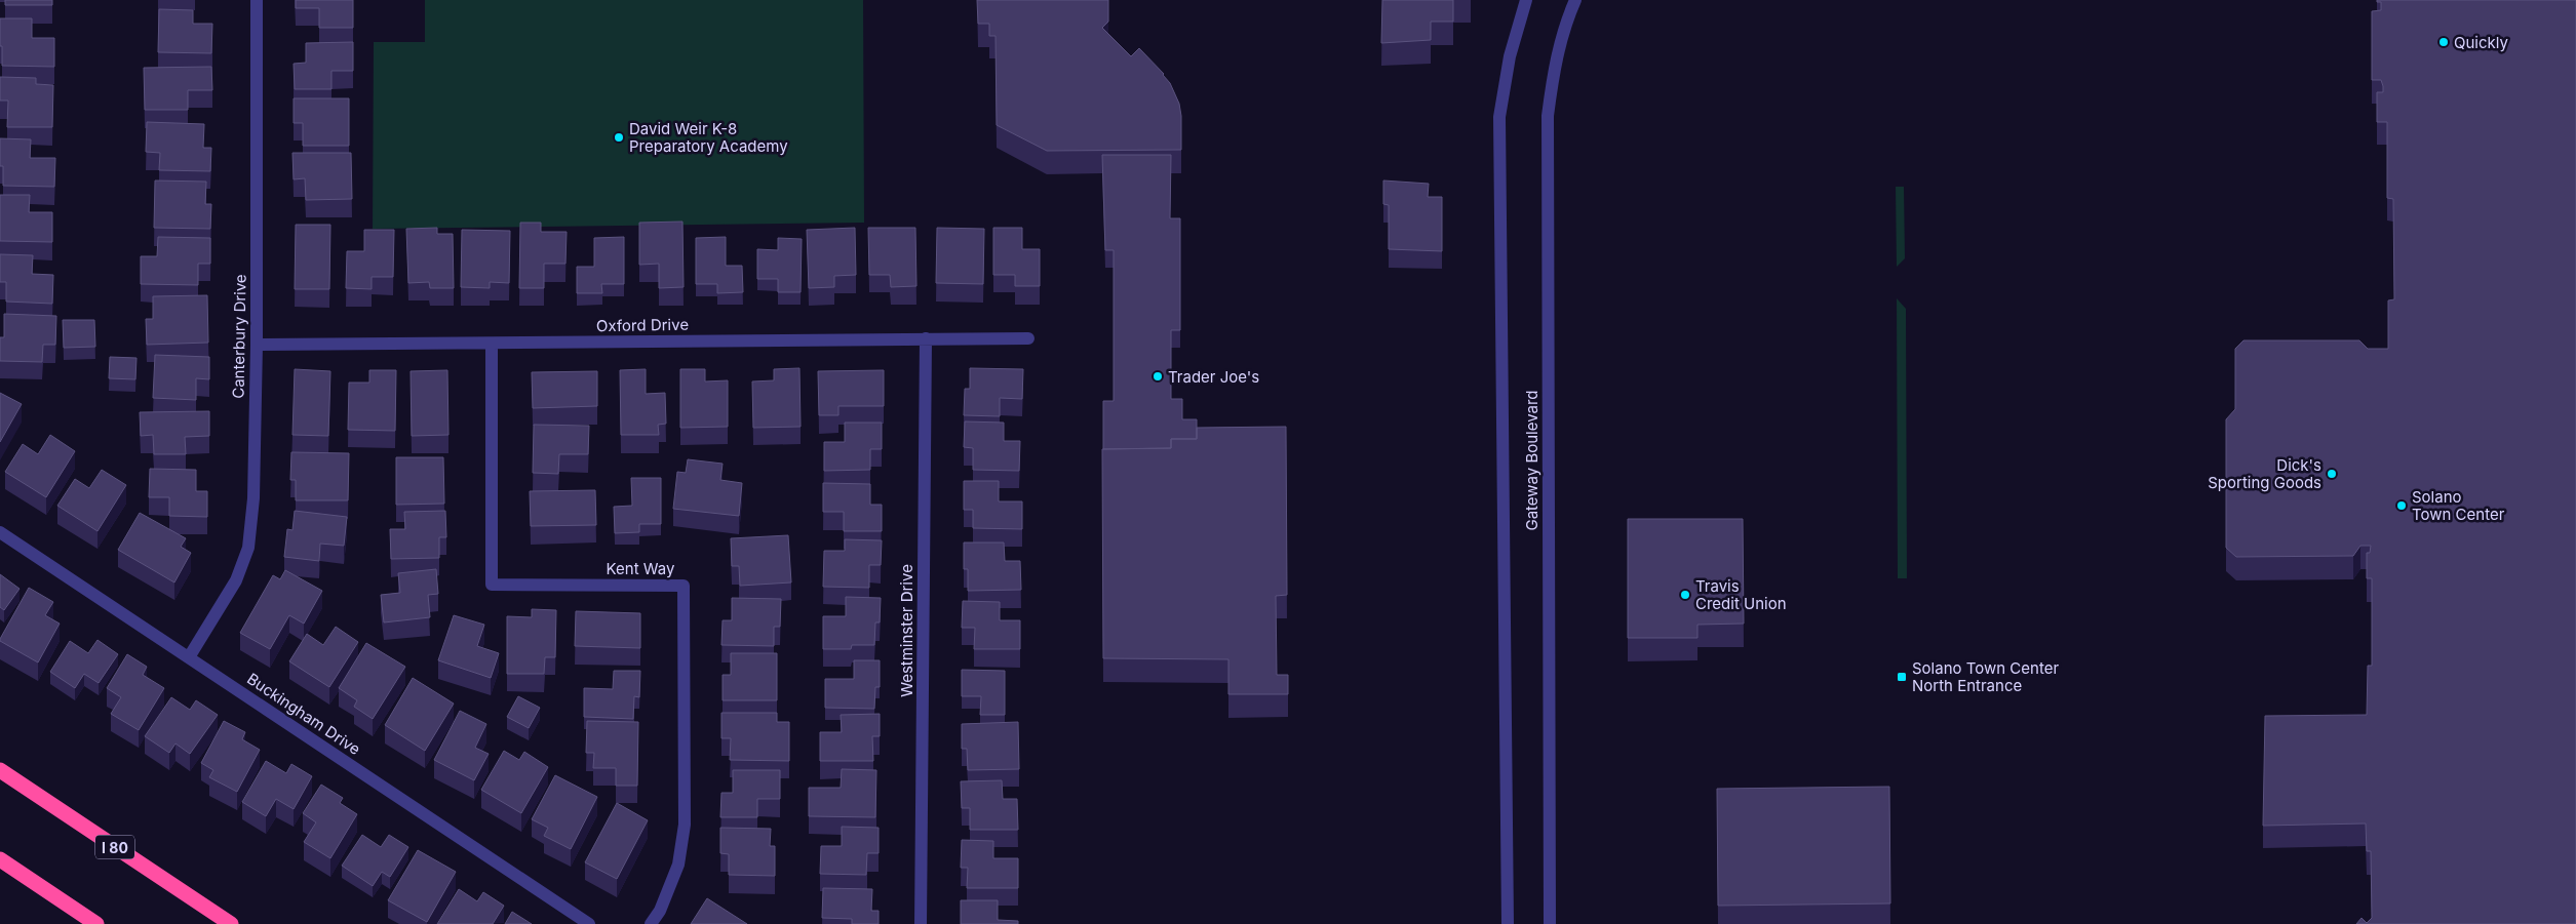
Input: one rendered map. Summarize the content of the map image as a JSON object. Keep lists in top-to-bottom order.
{
  "streets": {
    "highway": ["I 80"],
    "street": [
      "Oxford Drive",
      "Canterbury Drive",
      "Gateway Boulevard",
      "Kent Way",
      "Westminster Drive",
      "Buckingham Drive"
    ]
  },
  "crossings": [
    ["Oxford Drive", "Canterbury Drive"],
    ["Oxford Drive", "Kent Way"],
    ["Oxford Drive", "Westminster Drive"],
    ["Canterbury Drive", "Buckingham Drive"]
  ],
  "places": {
    "other": [
      "Quickly",
      "David Weir K-8 Preparatory Academy",
      "Trader Joe's",
      "Dick's Sporting Goods",
      "Solano Town Center",
      "Travis Credit Union"
    ],
    "transit": ["Solano Town Center North Entrance"]
  }
}
